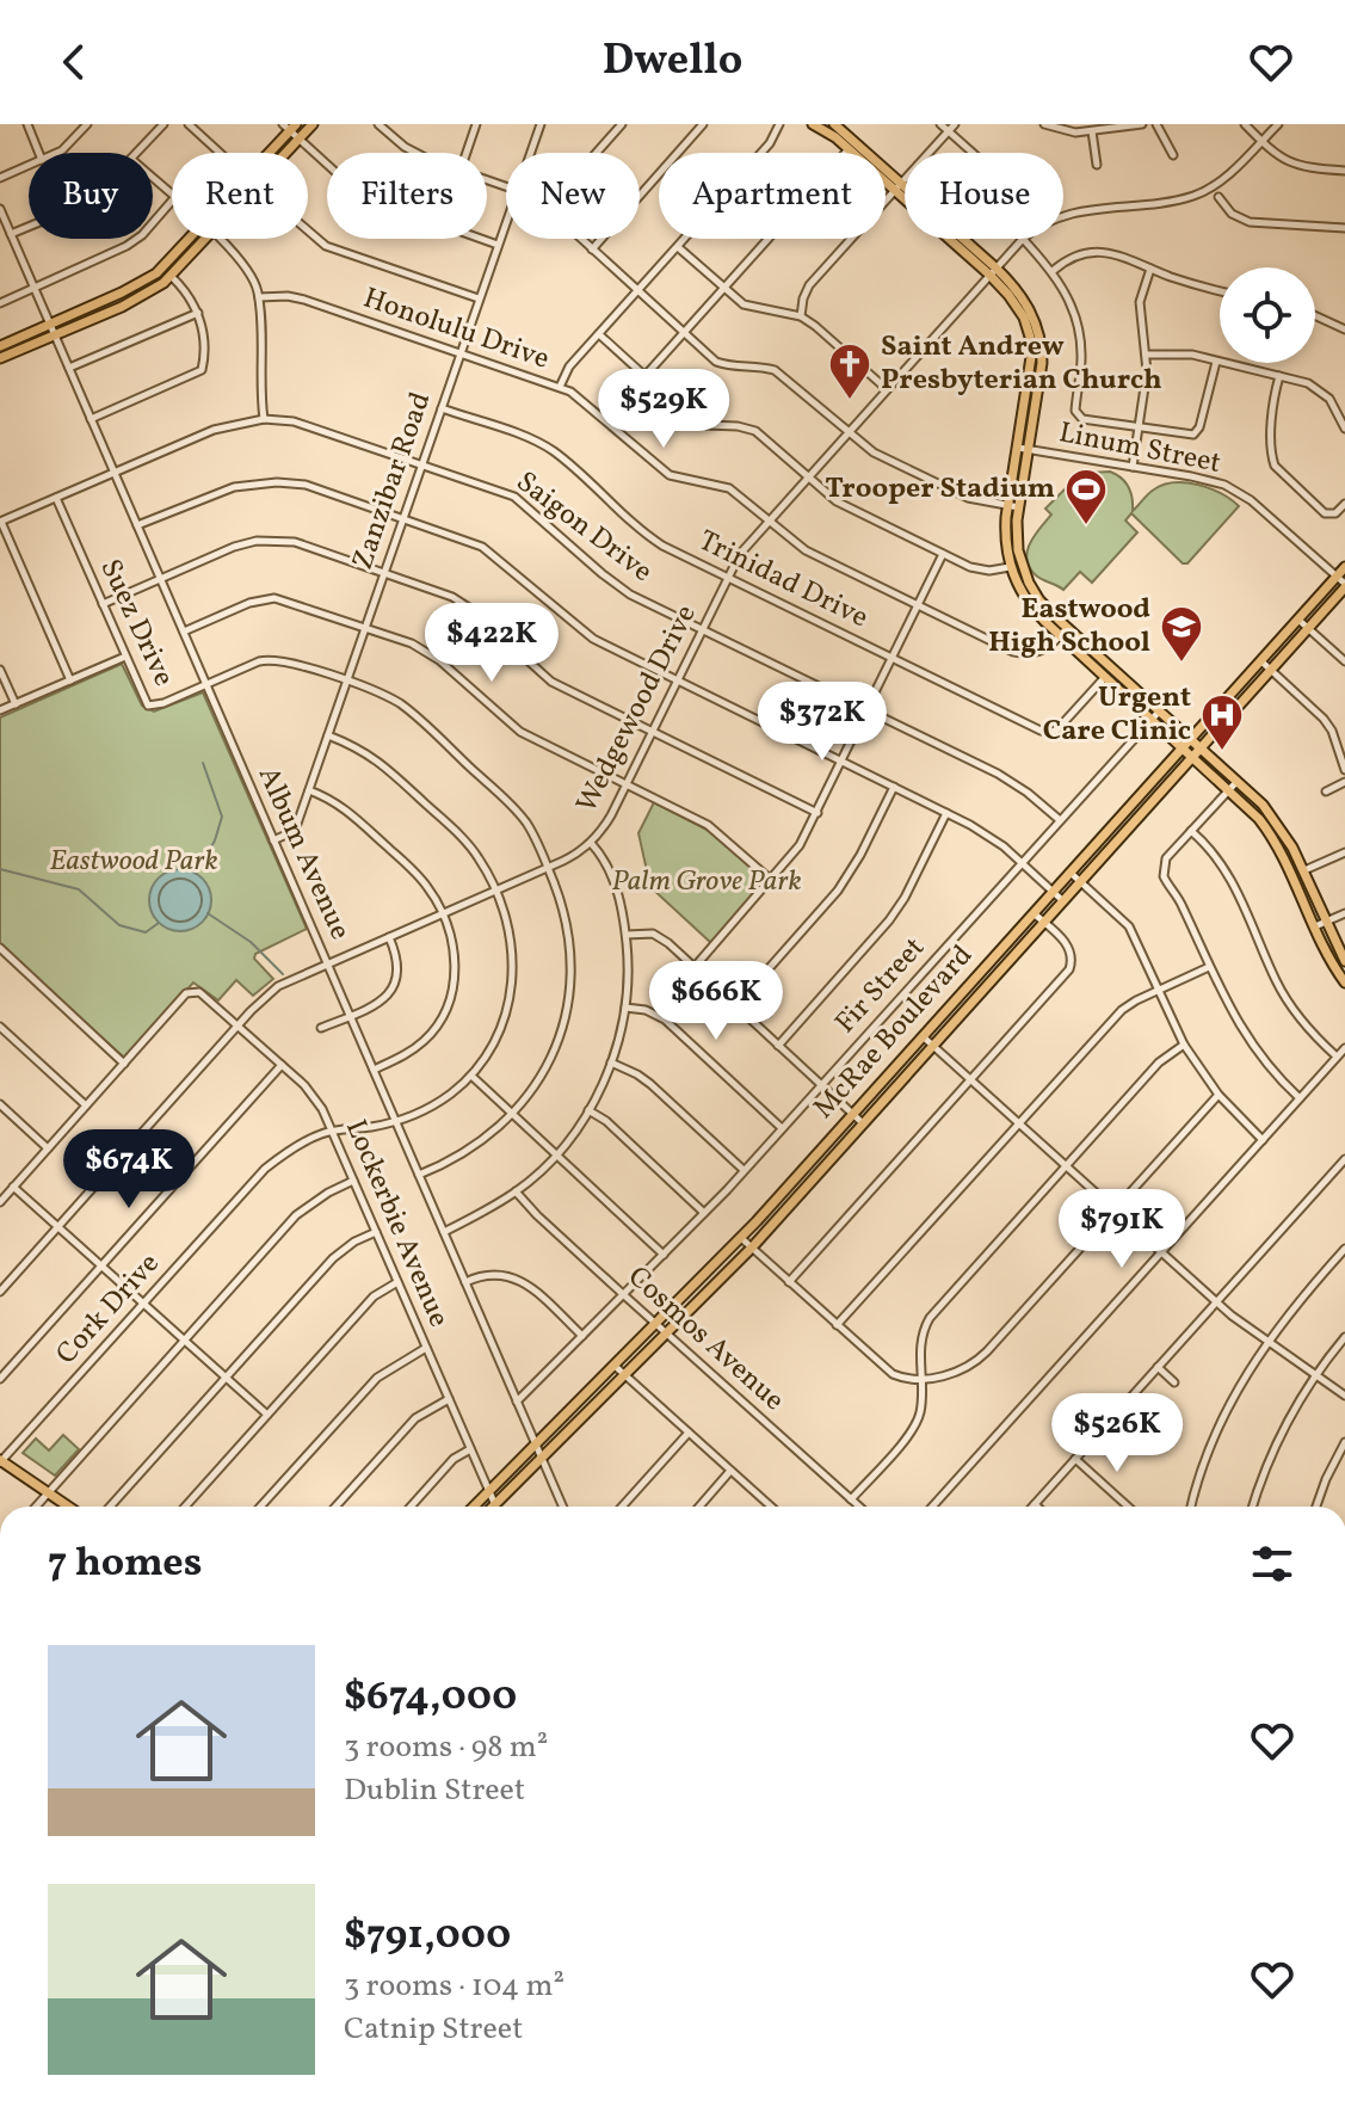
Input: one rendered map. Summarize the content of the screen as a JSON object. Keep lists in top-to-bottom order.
{
  "streets": {
    "main road": ["McRae Boulevard"],
    "street": [
      "Honolulu Drive",
      "Linum Street",
      "Zanzibar Road",
      "Saigon Drive",
      "Trinidad Drive",
      "Suez Drive",
      "Wedgewood Drive",
      "Album Avenue",
      "Fir Street",
      "Lockerbie Avenue",
      "Cork Drive",
      "Cosmos Avenue"
    ]
  },
  "crossings": [
    ["Honolulu Drive", "Zanzibar Road"],
    ["Honolulu Drive", "Wedgewood Drive"],
    ["Linum Street", "McRae Boulevard"],
    ["Zanzibar Road", "Saigon Drive"],
    ["Zanzibar Road", "Trinidad Drive"],
    ["Zanzibar Road", "Suez Drive"],
    ["Zanzibar Road", "Album Avenue"],
    ["Zanzibar Road", "Cork Drive"],
    ["Saigon Drive", "Suez Drive"],
    ["Saigon Drive", "Wedgewood Drive"],
    ["Saigon Drive", "Album Avenue"],
    ["Saigon Drive", "Fir Street"],
    ["Trinidad Drive", "Wedgewood Drive"],
    ["Suez Drive", "Wedgewood Drive"],
    ["Suez Drive", "Album Avenue"],
    ["Wedgewood Drive", "Album Avenue"],
    ["Wedgewood Drive", "Lockerbie Avenue"],
    ["Wedgewood Drive", "Cork Drive"],
    ["Album Avenue", "Fir Street"],
    ["Album Avenue", "McRae Boulevard"],
    ["Album Avenue", "Cork Drive"],
    ["Fir Street", "Cosmos Avenue"],
    ["McRae Boulevard", "Lockerbie Avenue"],
    ["McRae Boulevard", "Cosmos Avenue"],
    ["Lockerbie Avenue", "Cork Drive"]
  ],
  "parks": ["Eastwood Park", "Palm Grove Park"],
  "places": {
    "church": ["Saint Andrew Presbyterian Church"],
    "sports": ["Trooper Stadium"],
    "school or university": ["Eastwood High School"],
    "hospital": ["Urgent Care Clinic"]
  },
  "page": {
    "header": "Dwello",
    "chip": [
      "Buy",
      "Rent",
      "Filters",
      "New",
      "Apartment",
      "House"
    ],
    "price": [
      "$529K",
      "$422K",
      "$372K",
      "$666K",
      "$674K",
      "$791K",
      "$526K"
    ],
    "heading": "7 homes",
    "list": [
      {
        "name": "$674,000",
        "note": "3 rooms · 98 m² · Dublin Street"
      },
      {
        "name": "$791,000",
        "note": "3 rooms · 104 m² · Catnip Street"
      }
    ]
  }
}
